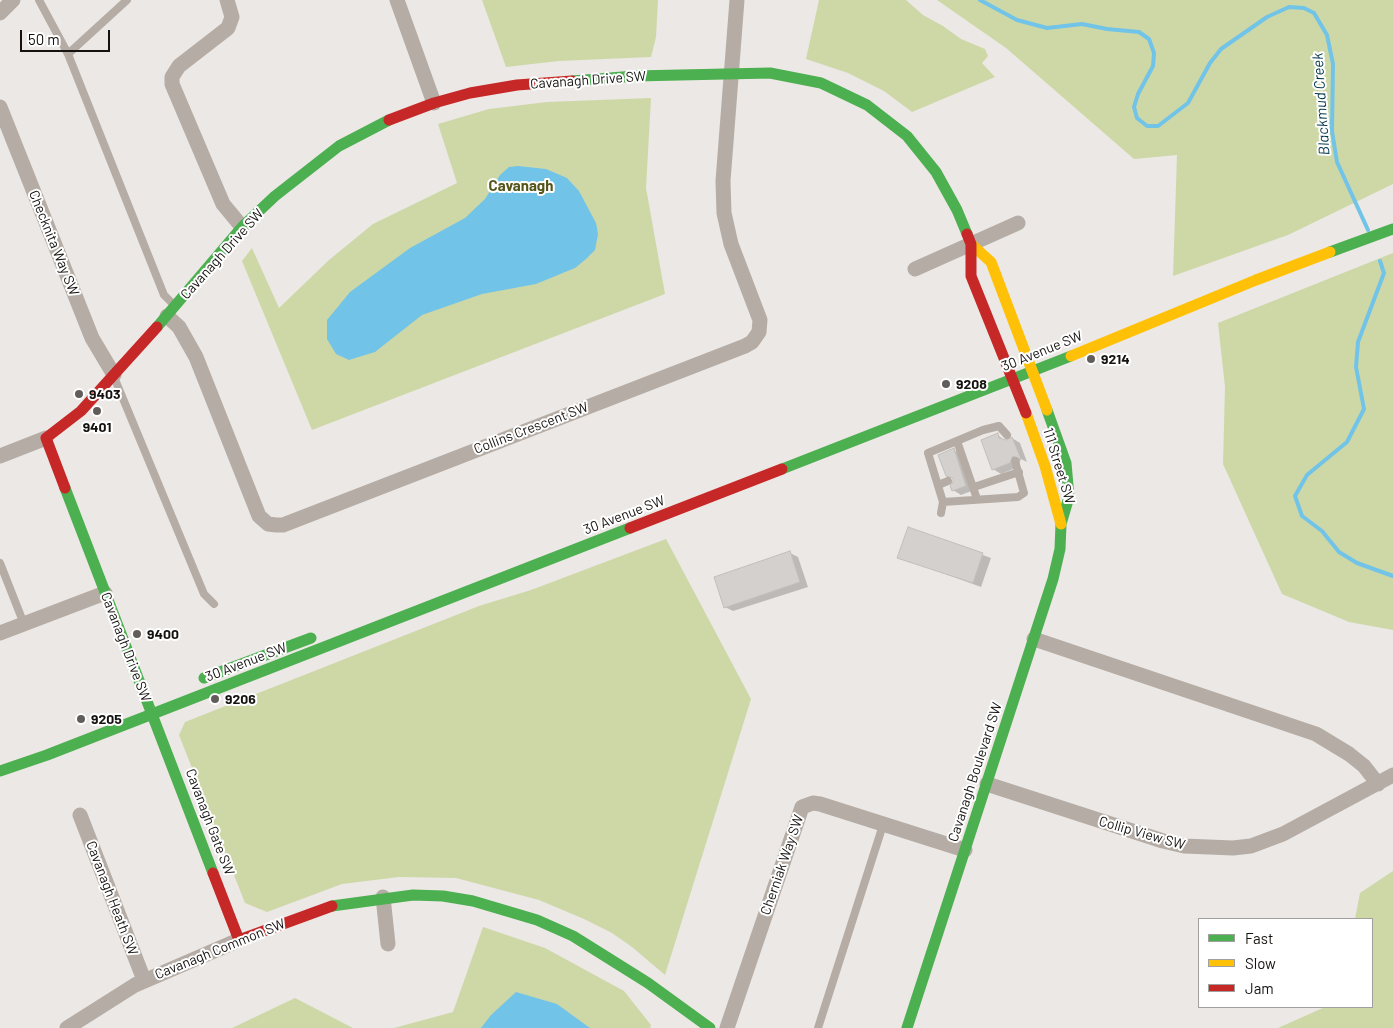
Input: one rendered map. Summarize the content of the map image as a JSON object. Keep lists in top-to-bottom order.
{
  "streets": {
    "street": [
      "Cavanagh Drive SW",
      "Checknita Way SW",
      "30 Avenue SW",
      "Collins Crescent SW",
      "111 Street SW",
      "Cavanagh Boulevard SW",
      "Cavanagh Gate SW",
      "Collip View SW",
      "Cherniak Way SW",
      "Cavanagh Heath SW",
      "Cavanagh Common SW"
    ]
  },
  "crossings": [
    ["Cavanagh Drive SW", "Checknita Way SW"],
    ["Cavanagh Drive SW", "30 Avenue SW"],
    ["Cavanagh Drive SW", "Collins Crescent SW"],
    ["Cavanagh Drive SW", "111 Street SW"],
    ["Cavanagh Drive SW", "Cavanagh Gate SW"],
    ["30 Avenue SW", "111 Street SW"],
    ["30 Avenue SW", "Cavanagh Gate SW"],
    ["111 Street SW", "Cavanagh Boulevard SW"],
    ["Cavanagh Boulevard SW", "Collip View SW"],
    ["Cavanagh Boulevard SW", "Cherniak Way SW"],
    ["Cavanagh Gate SW", "Cavanagh Common SW"],
    ["Cavanagh Heath SW", "Cavanagh Common SW"]
  ],
  "districts": ["Cavanagh"],
  "water": ["Blackmud Creek"],
  "places": [
    "9214",
    "9208",
    "9403",
    "9401",
    "9400",
    "9206",
    "9205"
  ],
  "legend": ["Fast", "Slow", "Jam"],
  "scale_bar": "50 m"
}
